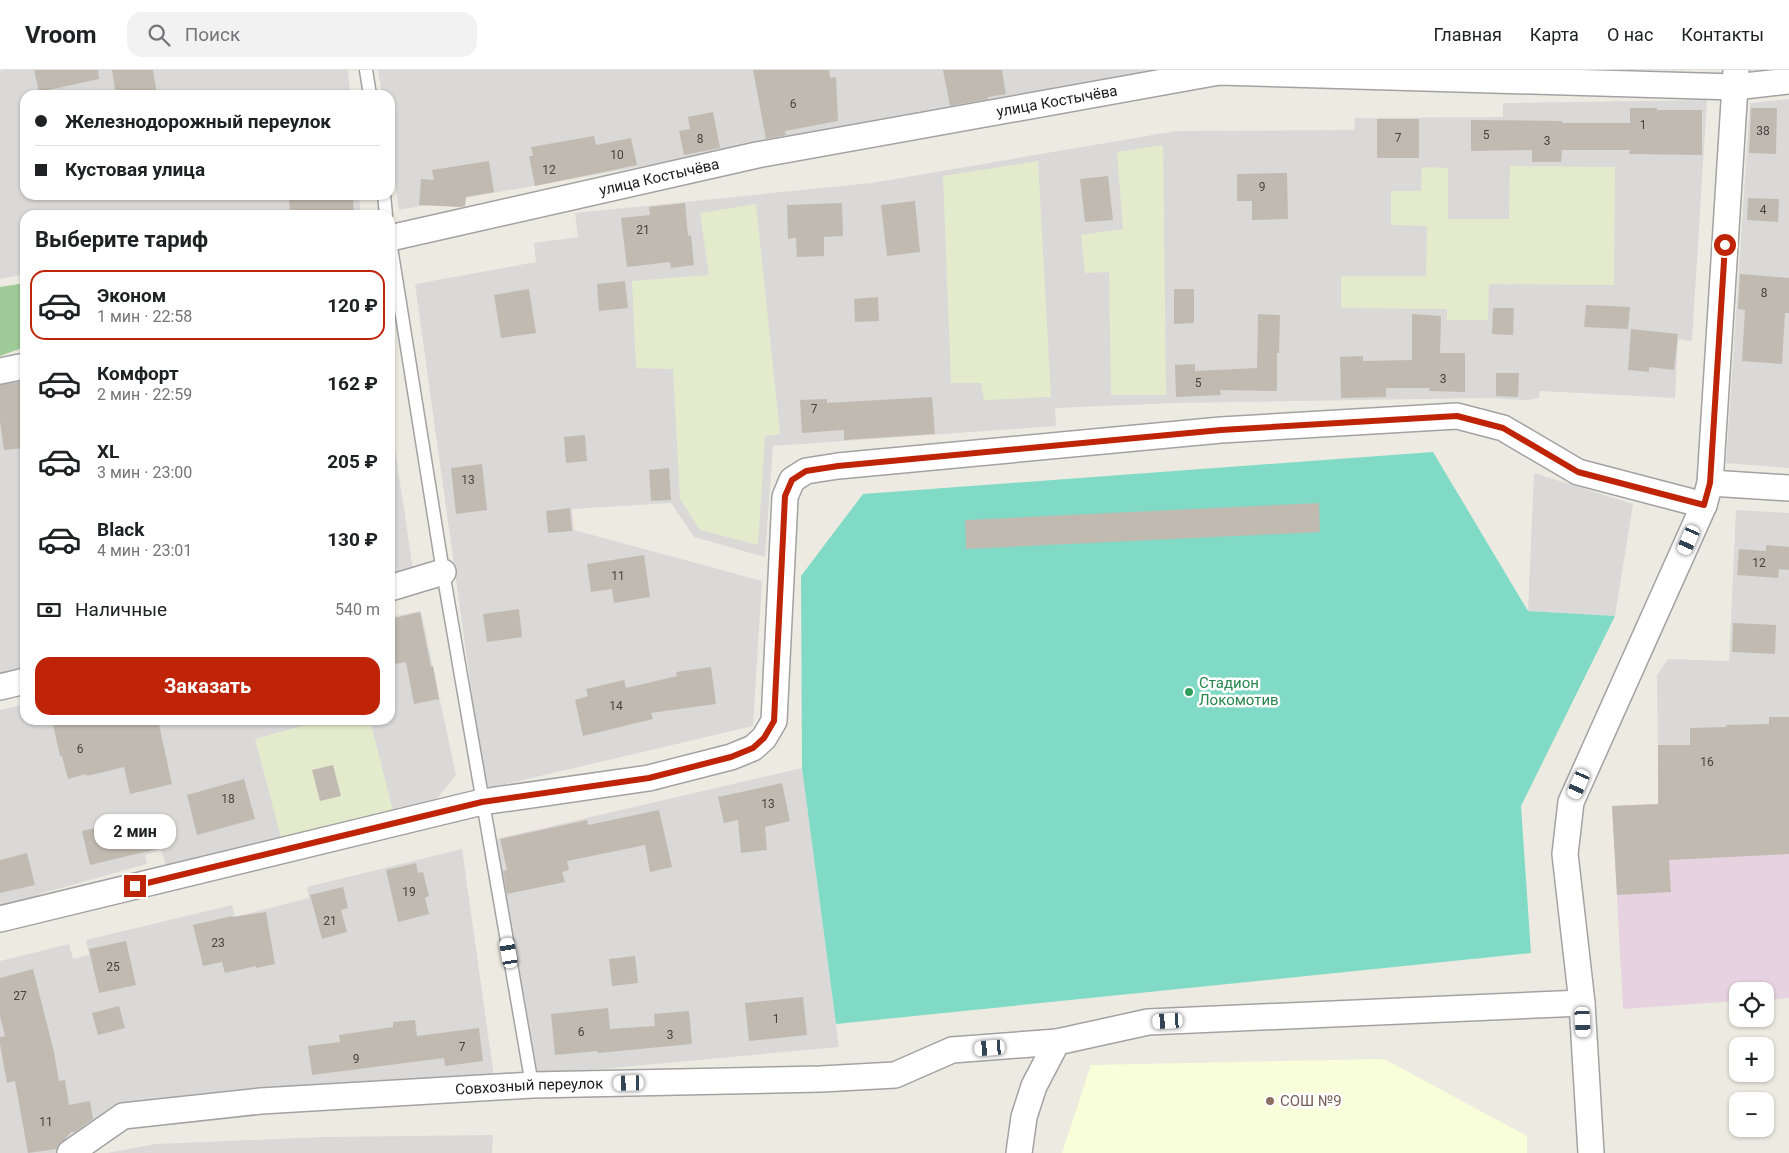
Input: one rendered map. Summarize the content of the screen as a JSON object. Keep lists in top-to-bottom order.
{
  "streets": {
    "street": ["улица Костычёва", "Совхозный переулок"]
  },
  "places": ["Стадион Локомотив", "СОШ №9"],
  "house_numbers": [
    "6",
    "1",
    "38",
    "5",
    "7",
    "8",
    "3",
    "10",
    "12",
    "9",
    "4",
    "21",
    "8",
    "3",
    "5",
    "7",
    "13",
    "12",
    "11",
    "14",
    "6",
    "16",
    "18",
    "13",
    "19",
    "21",
    "23",
    "25",
    "27",
    "1",
    "6",
    "3",
    "7",
    "9",
    "11"
  ],
  "page": {
    "header": "Vroom",
    "search": "Поиск",
    "nav": [
      "Главная",
      "Карта",
      "О нас",
      "Контакты"
    ],
    "banner": ["Железнодорожный переулок", "Кустовая улица"],
    "heading": "Выберите тариф",
    "list": [
      {
        "name": "Эконом",
        "note": "1 мин · 22:58",
        "value": "120 ₽"
      },
      {
        "name": "Комфорт",
        "note": "2 мин · 22:59",
        "value": "162 ₽"
      },
      {
        "name": "XL",
        "note": "3 мин · 23:00",
        "value": "205 ₽"
      },
      {
        "name": "Black",
        "note": "4 мин · 23:01",
        "value": "130 ₽"
      }
    ],
    "pay": ["Наличные", "540 m"],
    "buttons": "Заказать",
    "bubble": "2 мин",
    "map_buttons": ["+", "−"]
  }
}
